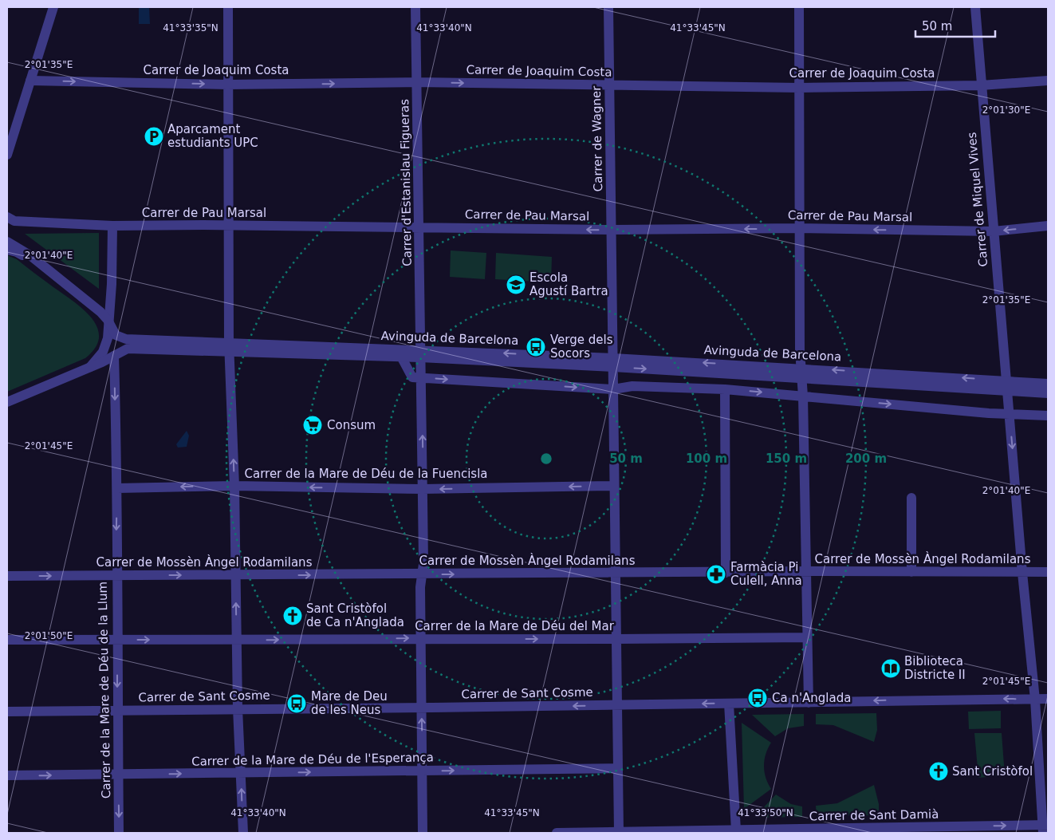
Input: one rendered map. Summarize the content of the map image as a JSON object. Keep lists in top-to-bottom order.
{
  "streets": {
    "street": [
      "Carrer de Joaquim Costa",
      "Carrer de Wagner",
      "Carrer d'Estanislau Figueras",
      "Carrer de Miquel Vives",
      "Carrer de Pau Marsal",
      "Avinguda de Barcelona",
      "Carrer de la Mare de Déu de la Fuencisla",
      "Carrer de Mossèn Àngel Rodamilans",
      "Carrer de la Mare de Déu del Mar",
      "Carrer de la Mare de Déu de la Llum",
      "Carrer de Sant Cosme",
      "Carrer de la Mare de Déu de l'Esperança",
      "Carrer de Sant Damià"
    ]
  },
  "crossings": [
    ["Carrer de Joaquim Costa", "Carrer de Wagner"],
    ["Carrer de Joaquim Costa", "Carrer d'Estanislau Figueras"],
    ["Carrer de Joaquim Costa", "Carrer de Miquel Vives"],
    ["Carrer de Wagner", "Carrer de Pau Marsal"],
    ["Carrer de Wagner", "Avinguda de Barcelona"],
    ["Carrer de Wagner", "Carrer de la Mare de Déu de la Fuencisla"],
    ["Carrer de Wagner", "Carrer de Mossèn Àngel Rodamilans"],
    ["Carrer de Wagner", "Carrer de la Mare de Déu del Mar"],
    ["Carrer de Wagner", "Carrer de Sant Cosme"],
    ["Carrer de Wagner", "Carrer de la Mare de Déu de l'Esperança"],
    ["Carrer de Wagner", "Carrer de Sant Damià"],
    ["Carrer d'Estanislau Figueras", "Carrer de Pau Marsal"],
    ["Carrer d'Estanislau Figueras", "Avinguda de Barcelona"],
    ["Carrer d'Estanislau Figueras", "Carrer de la Mare de Déu de la Fuencisla"],
    ["Carrer d'Estanislau Figueras", "Carrer de Mossèn Àngel Rodamilans"],
    ["Carrer d'Estanislau Figueras", "Carrer de la Mare de Déu del Mar"],
    ["Carrer d'Estanislau Figueras", "Carrer de Sant Cosme"],
    ["Carrer d'Estanislau Figueras", "Carrer de la Mare de Déu de l'Esperança"],
    ["Carrer de Miquel Vives", "Carrer de Pau Marsal"],
    ["Carrer de Miquel Vives", "Avinguda de Barcelona"],
    ["Carrer de Miquel Vives", "Carrer de Mossèn Àngel Rodamilans"],
    ["Carrer de Miquel Vives", "Carrer de Sant Cosme"],
    ["Carrer de Miquel Vives", "Carrer de Sant Damià"],
    ["Avinguda de Barcelona", "Carrer de la Mare de Déu de la Llum"],
    ["Carrer de la Mare de Déu de la Fuencisla", "Carrer de la Mare de Déu de la Llum"],
    ["Carrer de Mossèn Àngel Rodamilans", "Carrer de la Mare de Déu de la Llum"],
    ["Carrer de la Mare de Déu del Mar", "Carrer de la Mare de Déu de la Llum"],
    ["Carrer de la Mare de Déu de la Llum", "Carrer de Sant Cosme"],
    ["Carrer de la Mare de Déu de la Llum", "Carrer de la Mare de Déu de l'Esperança"]
  ],
  "one_way": [
    "Carrer de Joaquim Costa",
    "Carrer de Pau Marsal",
    "Carrer de la Mare de Déu de la Fuencisla",
    "Carrer de Mossèn Àngel Rodamilans",
    "Carrer de la Mare de Déu del Mar",
    "Carrer de la Mare de Déu de la Llum",
    "Carrer de Sant Cosme",
    "Carrer de la Mare de Déu de l'Esperança",
    "Carrer de Sant Damià"
  ],
  "places": {
    "parking": ["Aparcament estudiants UPC"],
    "school or university": ["Escola Agustí Bartra"],
    "bus stop": ["Verge dels Socors", "Ca n'Anglada", "Mare de Deu de les Neus"],
    "supermarket": ["Consum"],
    "pharmacy": ["Farmàcia Pi Culell, Anna"],
    "church": ["Sant Cristòfol de Ca n'Anglada", "Sant Cristòfol"],
    "library": ["Biblioteca Districte II"]
  },
  "scale_bar": "50 m",
  "coordinates": [
    "41°33'35\"N",
    "41°33'40\"N",
    "41°33'45\"N",
    "2°01'35\"E",
    "2°01'30\"E",
    "2°01'40\"E",
    "2°01'45\"E",
    "2°01'50\"E",
    "41°33'50\"N"
  ],
  "rings": [
    "50 m",
    "100 m",
    "150 m",
    "200 m"
  ]
}
